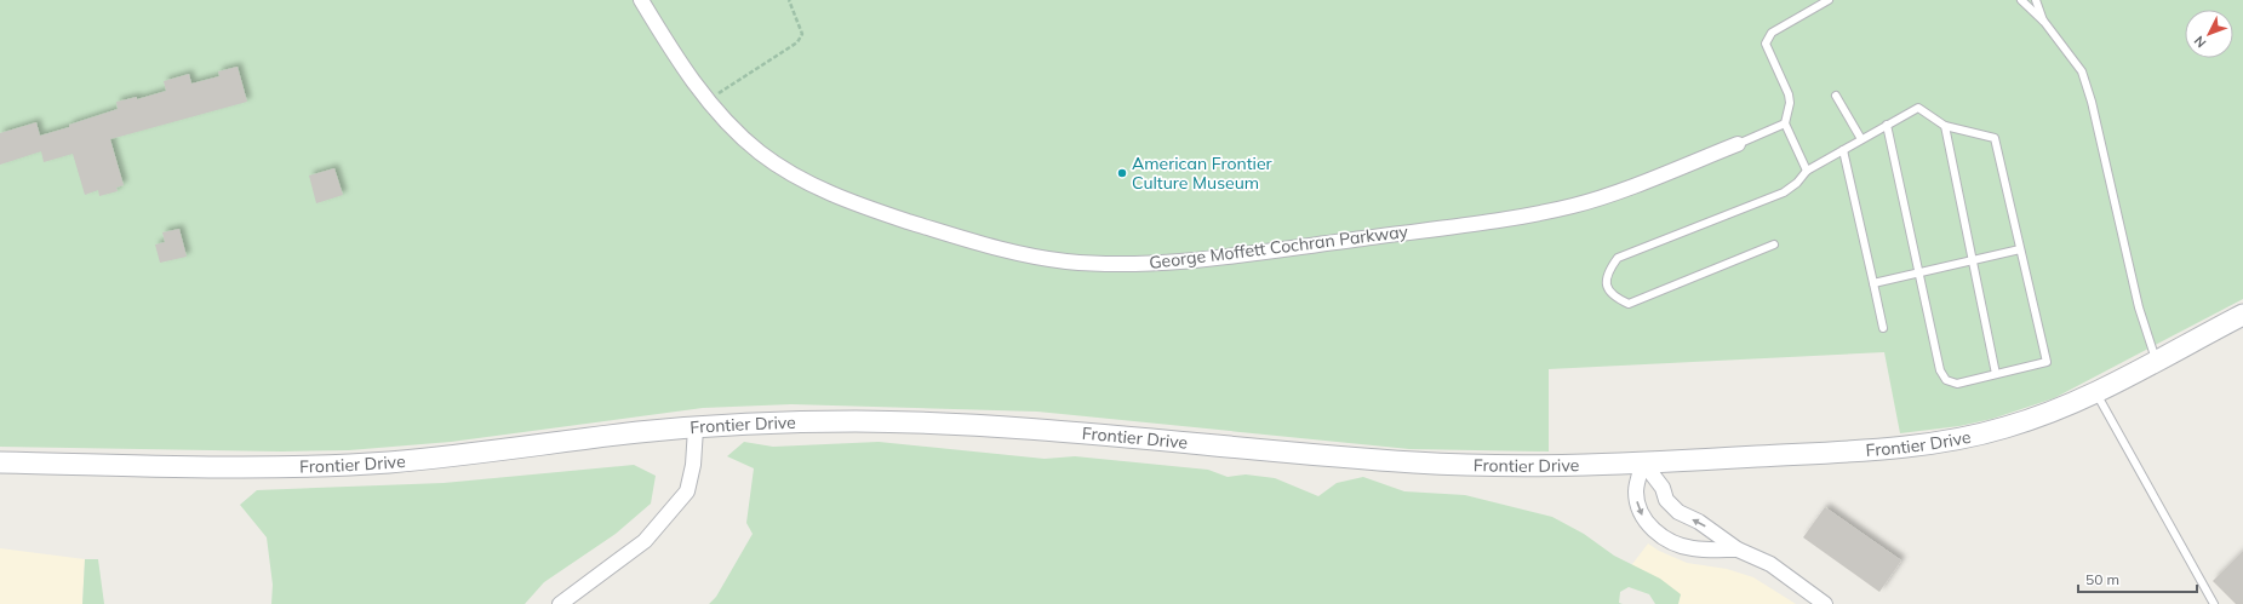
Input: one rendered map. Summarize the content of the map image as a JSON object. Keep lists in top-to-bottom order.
{
  "streets": {
    "street": ["George Moffett Cochran Parkway", "Frontier Drive"]
  },
  "places": ["American Frontier Culture Museum"],
  "scale_bar": "50 m",
  "north": "bottom left"
}
